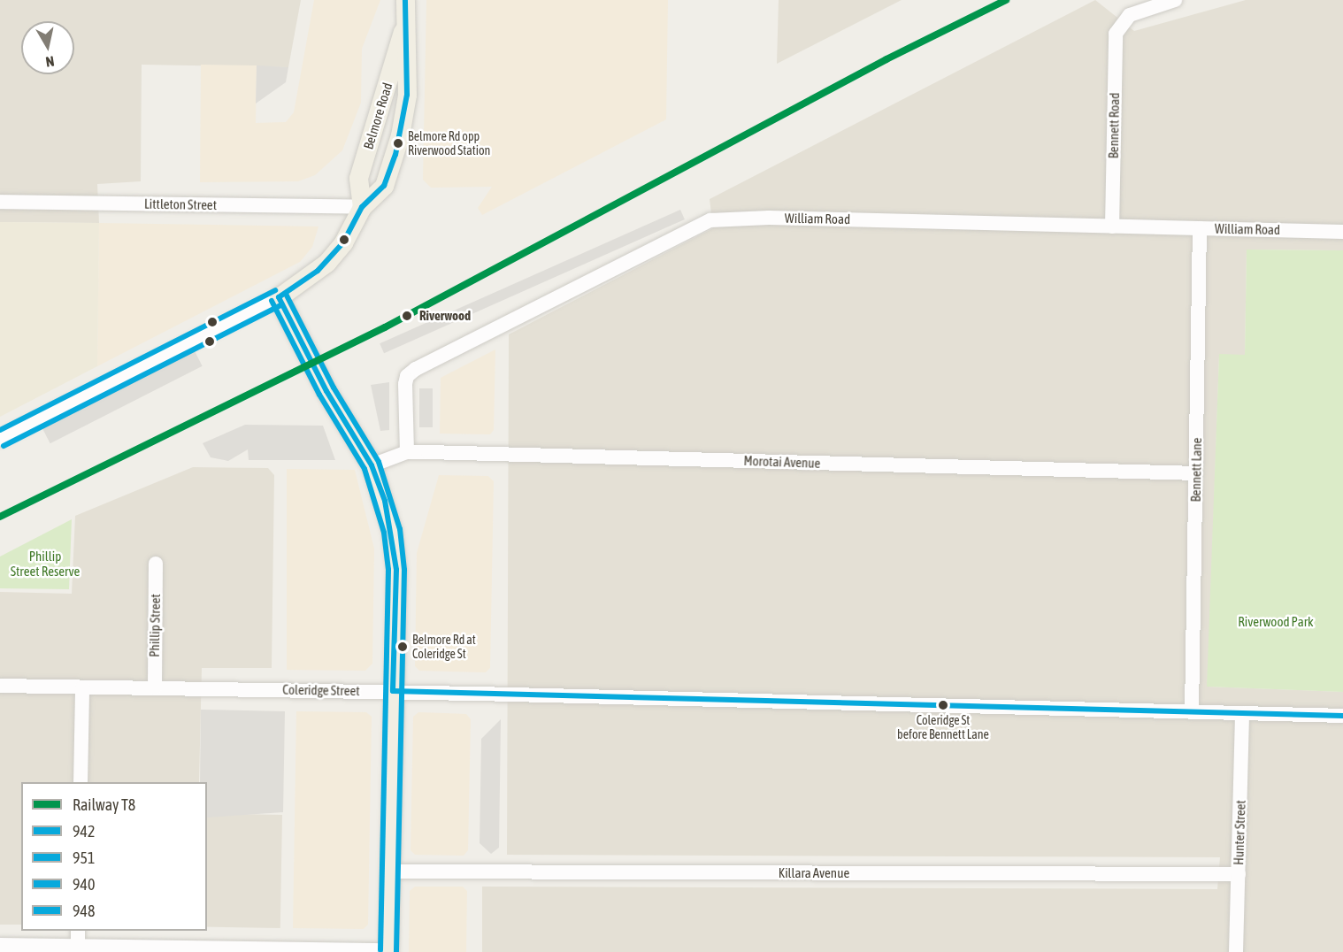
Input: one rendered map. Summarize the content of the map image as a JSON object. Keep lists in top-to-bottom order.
{
  "streets": {
    "main road": ["Belmore Road"],
    "street": [
      "Bennett Road",
      "Littleton Street",
      "William Road",
      "Morotai Avenue",
      "Bennett Lane",
      "Phillip Street",
      "Coleridge Street",
      "Hunter Street",
      "Killara Avenue"
    ]
  },
  "crossings": [
    ["Belmore Road", "Littleton Street"],
    ["Bennett Road", "William Road"],
    ["William Road", "Morotai Avenue"],
    ["William Road", "Bennett Lane"],
    ["Morotai Avenue", "Bennett Lane"],
    ["Bennett Lane", "Coleridge Street"],
    ["Phillip Street", "Coleridge Street"],
    ["Coleridge Street", "Hunter Street"],
    ["Hunter Street", "Killara Avenue"]
  ],
  "parks": ["Phillip Street Reserve", "Riverwood Park"],
  "places": [
    "Belmore Rd opp Riverwood Station",
    "Riverwood",
    "Belmore Rd at Coleridge St",
    "Coleridge St before Bennett Lane"
  ],
  "lines": [
    "rail line T8",
    "transit line 948",
    "transit line 942",
    "transit line 940",
    "transit line 951"
  ],
  "legend": [
    "Railway T8",
    "942",
    "951",
    "940",
    "948"
  ],
  "north": "bottom"
}
